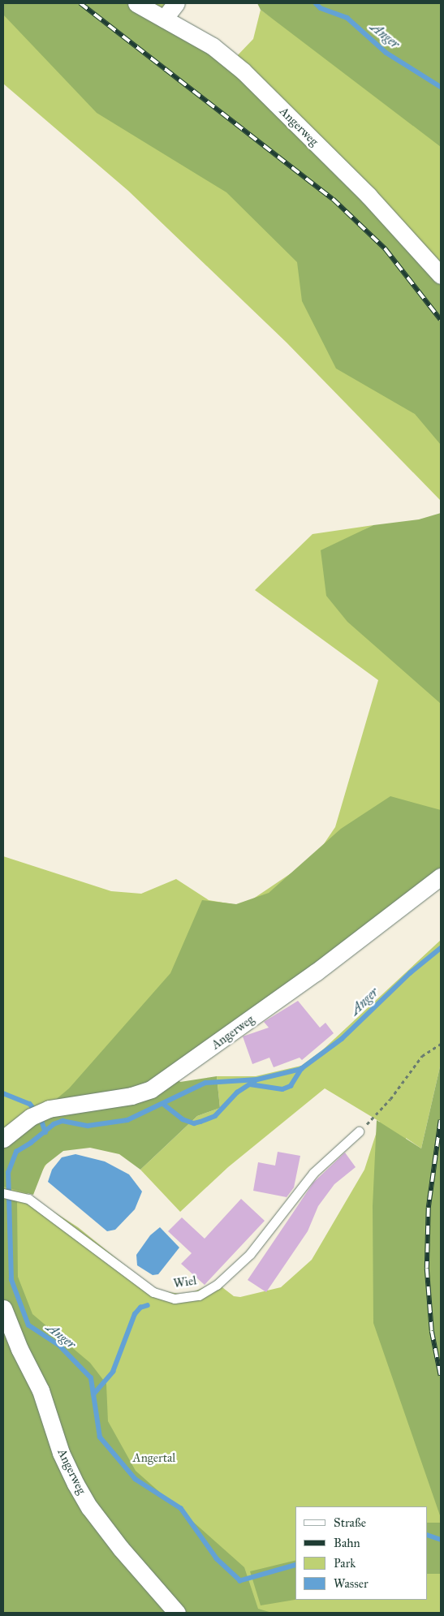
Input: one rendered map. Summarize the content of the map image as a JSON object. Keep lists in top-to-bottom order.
{
  "streets": {
    "street": ["Angerweg"],
    "lane": ["Wiel"]
  },
  "water": ["Anger"],
  "parks": ["Angertal"],
  "legend": [
    "Straße",
    "Bahn",
    "Park",
    "Wasser"
  ]
}
